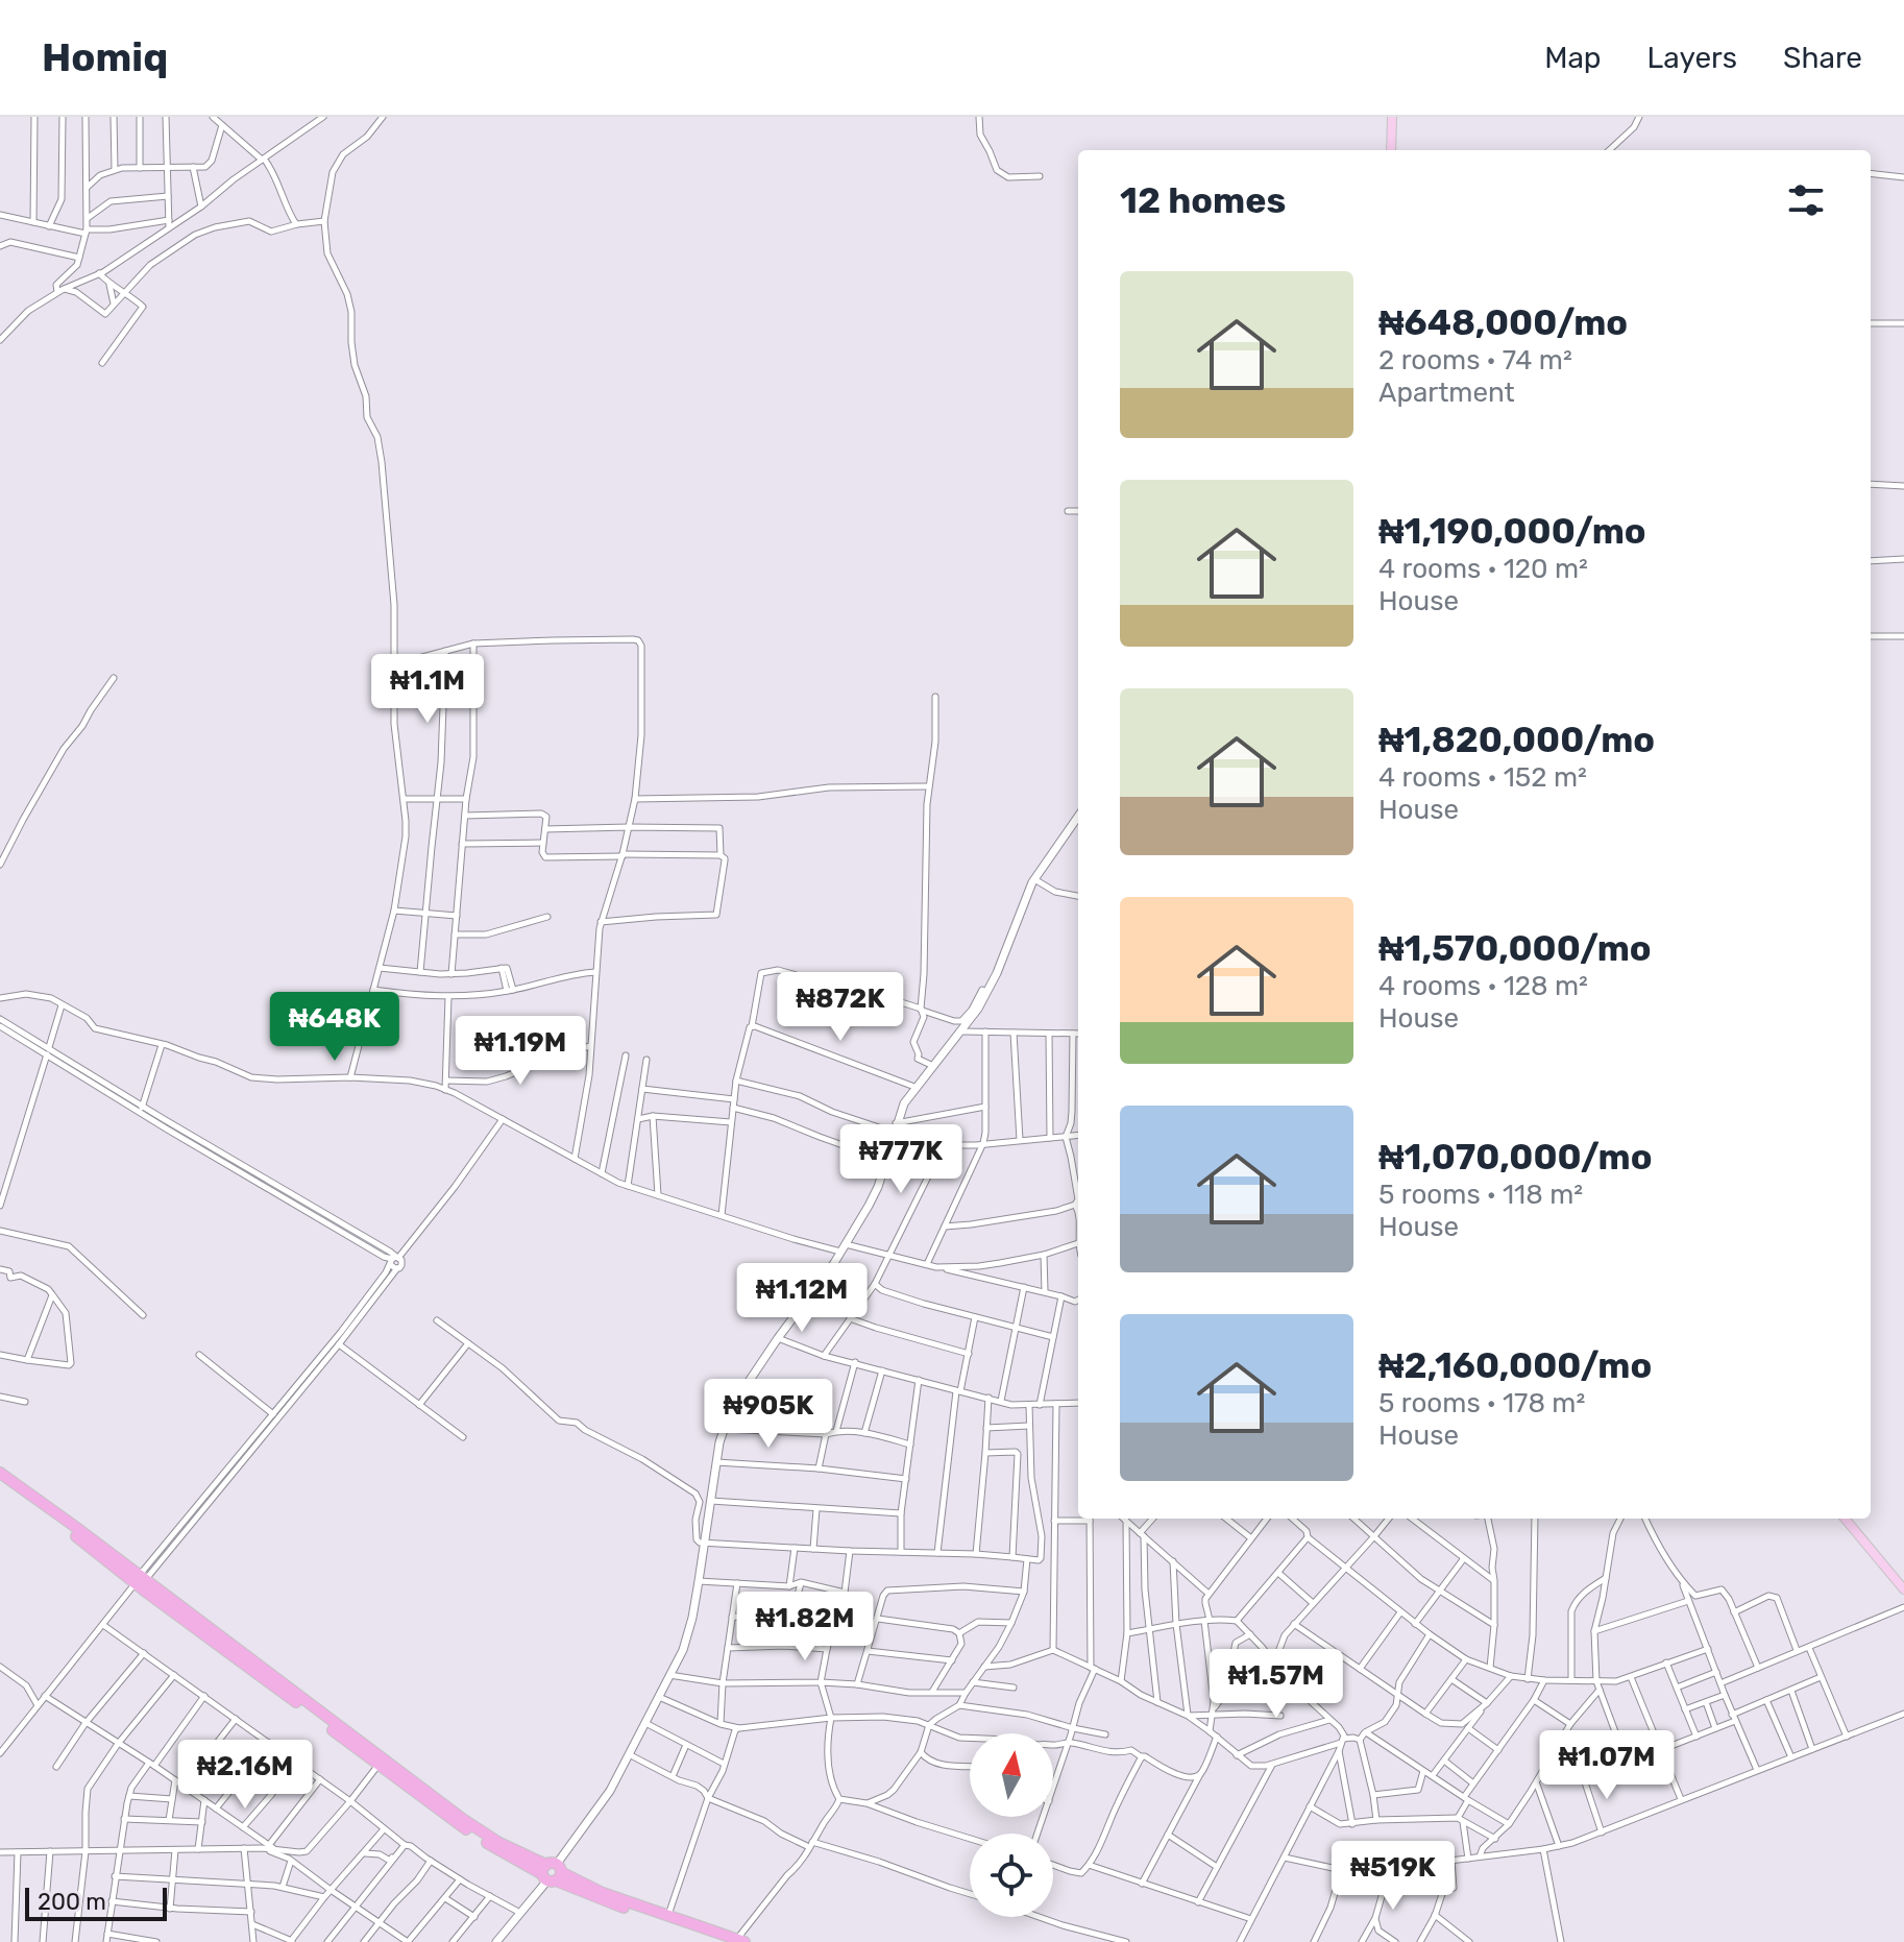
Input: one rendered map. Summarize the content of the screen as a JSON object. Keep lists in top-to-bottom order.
{
  "scale_bar": "200 m",
  "north": "top",
  "page": {
    "header": "Homiq",
    "nav": ["Map", "Layers", "Share"],
    "heading": "12 homes",
    "list": [
      {
        "name": "₦648,000/mo",
        "note": "2 rooms · 74 m² · Apartment"
      },
      {
        "name": "₦1,190,000/mo",
        "note": "4 rooms · 120 m² · House"
      },
      {
        "name": "₦1,820,000/mo",
        "note": "4 rooms · 152 m² · House"
      },
      {
        "name": "₦1,570,000/mo",
        "note": "4 rooms · 128 m² · House"
      },
      {
        "name": "₦1,070,000/mo",
        "note": "5 rooms · 118 m² · House"
      },
      {
        "name": "₦2,160,000/mo",
        "note": "5 rooms · 178 m² · House"
      }
    ],
    "price": [
      "₦1.1M",
      "₦872K",
      "₦648K",
      "₦1.19M",
      "₦777K",
      "₦1.12M",
      "₦905K",
      "₦1.82M",
      "₦1.57M",
      "₦1.07M",
      "₦2.16M",
      "₦519K"
    ],
    "scale": "200 m"
  }
}
